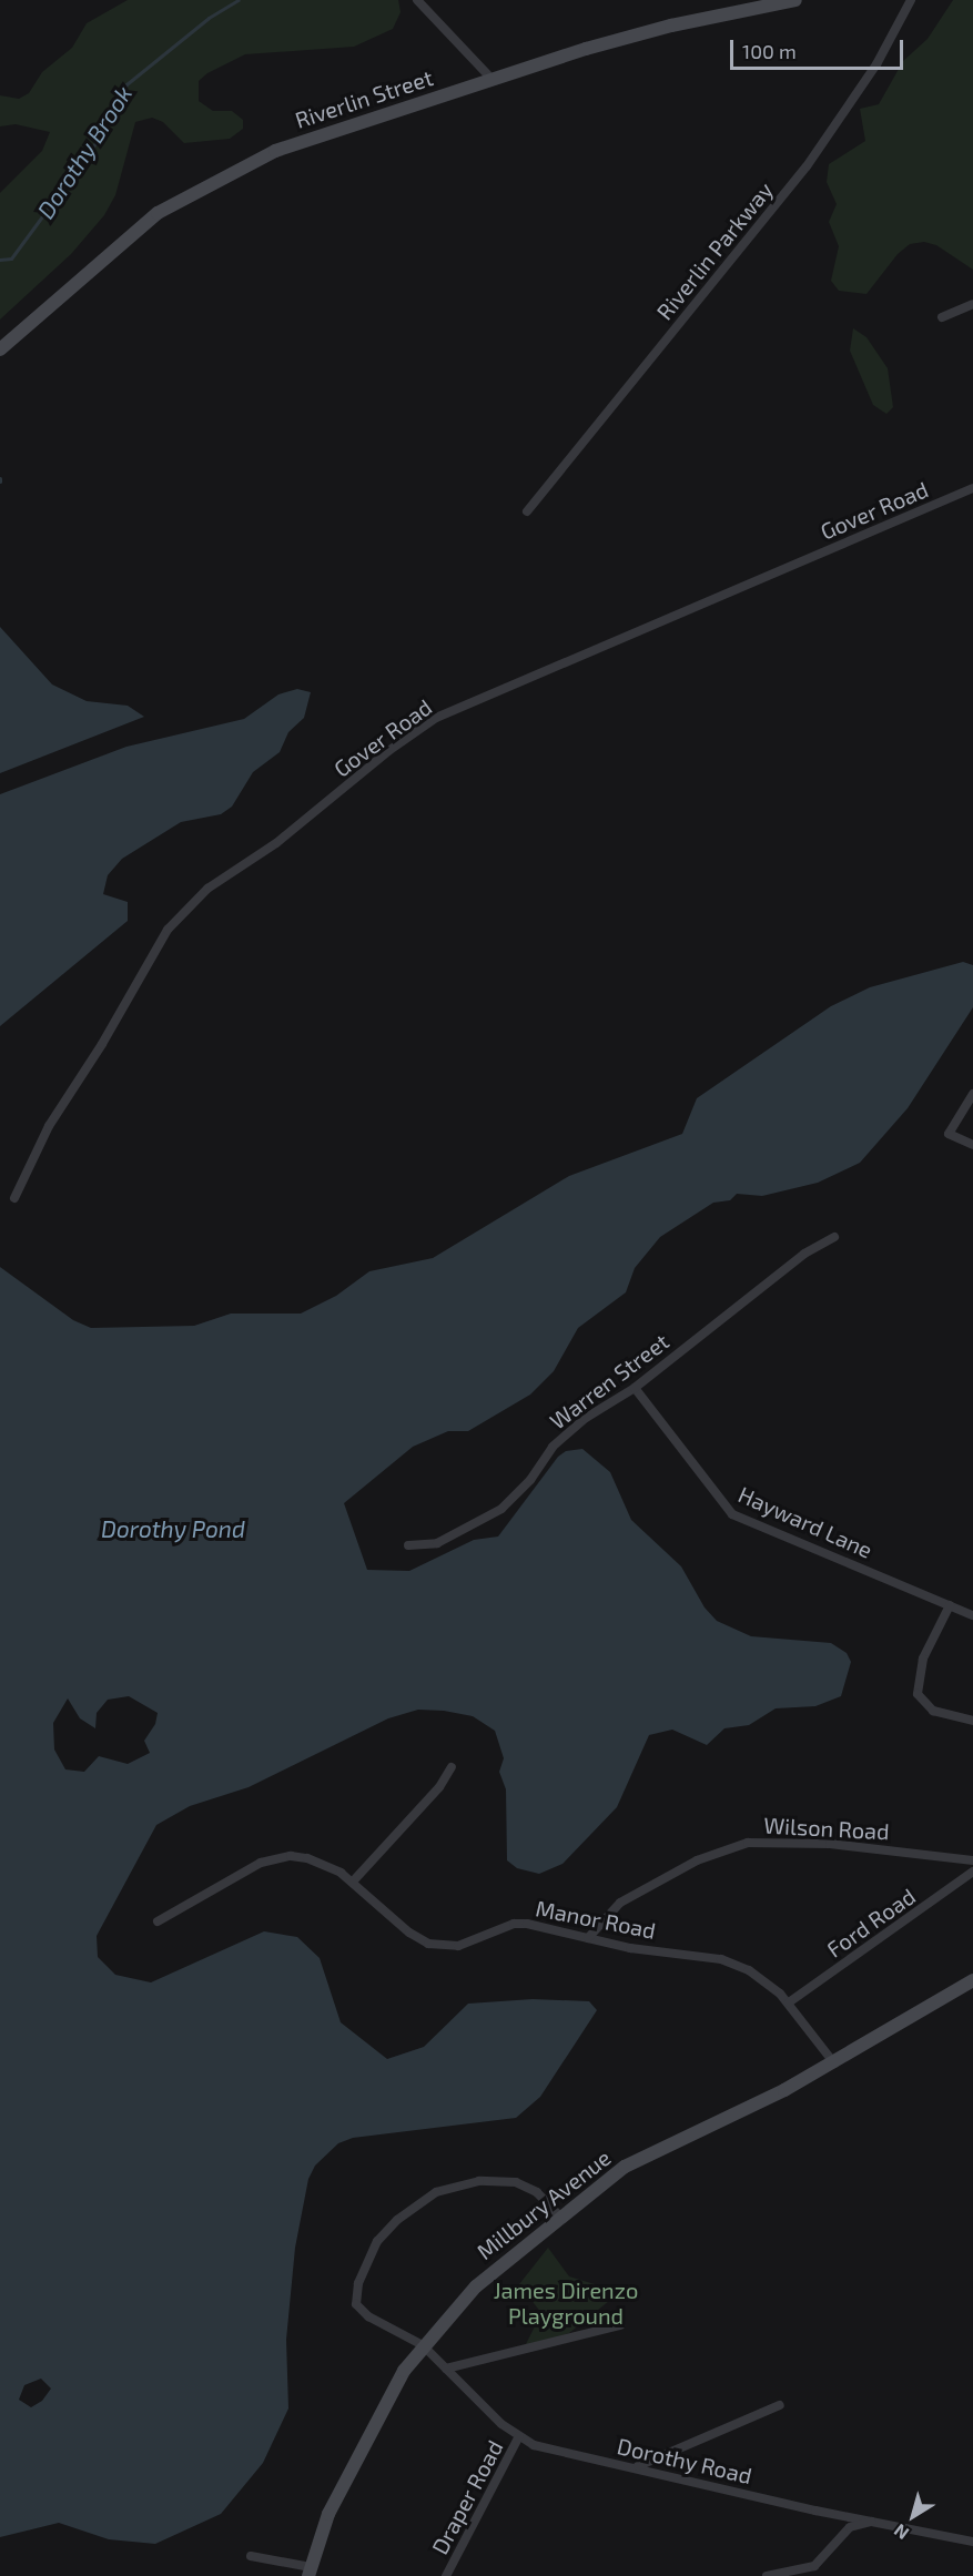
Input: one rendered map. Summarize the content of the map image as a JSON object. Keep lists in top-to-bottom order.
{
  "streets": {
    "main road": ["Riverlin Street", "Millbury Avenue"],
    "street": [
      "Riverlin Parkway",
      "Gover Road",
      "Warren Street",
      "Hayward Lane",
      "Wilson Road",
      "Manor Road",
      "Ford Road",
      "Dorothy Road",
      "Draper Road"
    ]
  },
  "crossings": [
    ["Warren Street", "Hayward Lane"],
    ["Wilson Road", "Manor Road"],
    ["Manor Road", "Ford Road"],
    ["Manor Road", "Millbury Avenue"],
    ["Millbury Avenue", "Dorothy Road"],
    ["Dorothy Road", "Draper Road"]
  ],
  "water": ["Dorothy Brook", "Dorothy Pond"],
  "parks": ["James Direnzo Playground"],
  "scale_bar": "100 m",
  "north": "bottom left"
}
